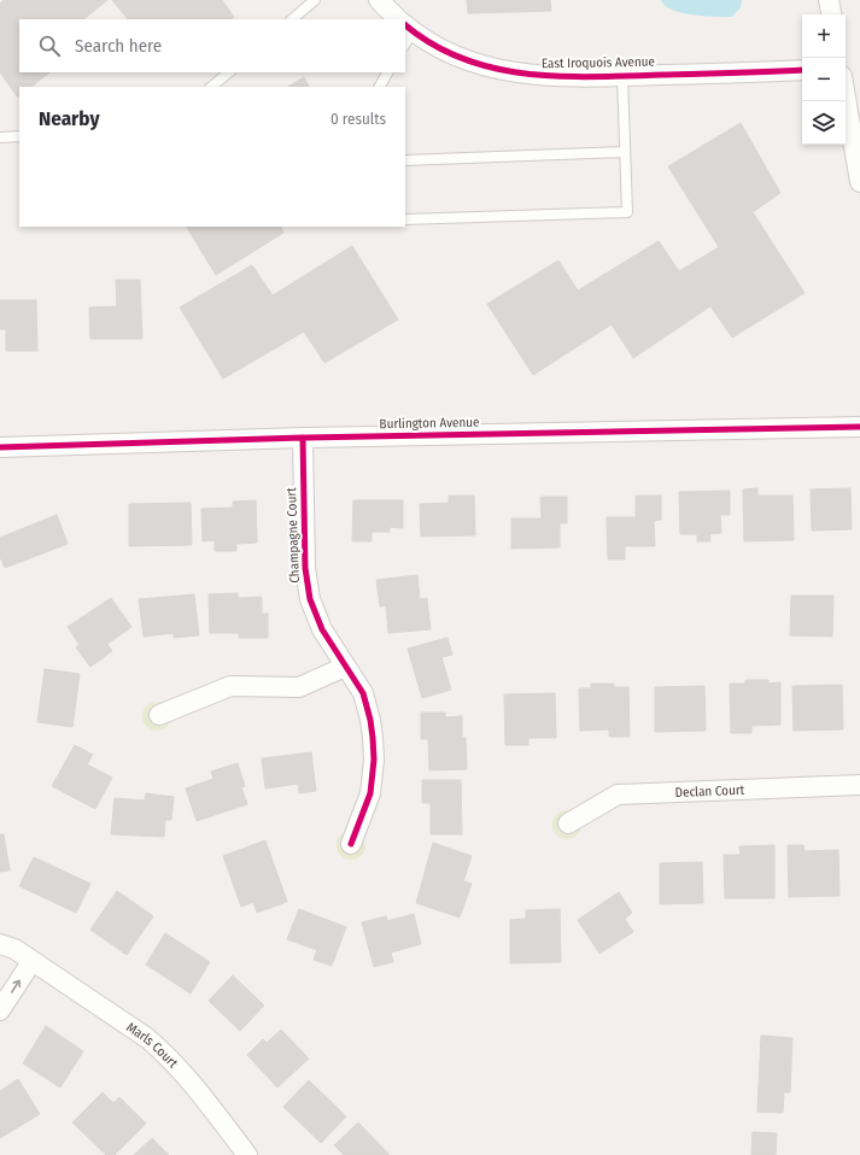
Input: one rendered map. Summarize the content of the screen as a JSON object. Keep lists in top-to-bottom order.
{
  "streets": {
    "street": [
      "East Iroquois Avenue",
      "Burlington Avenue",
      "Champagne Court",
      "Declan Court",
      "Marls Court"
    ]
  },
  "crossings": [
    ["Burlington Avenue", "Champagne Court"]
  ],
  "page": {
    "map_buttons": ["+", "−"],
    "search": "Search here",
    "heading": ["Nearby", "0 results"]
  }
}
